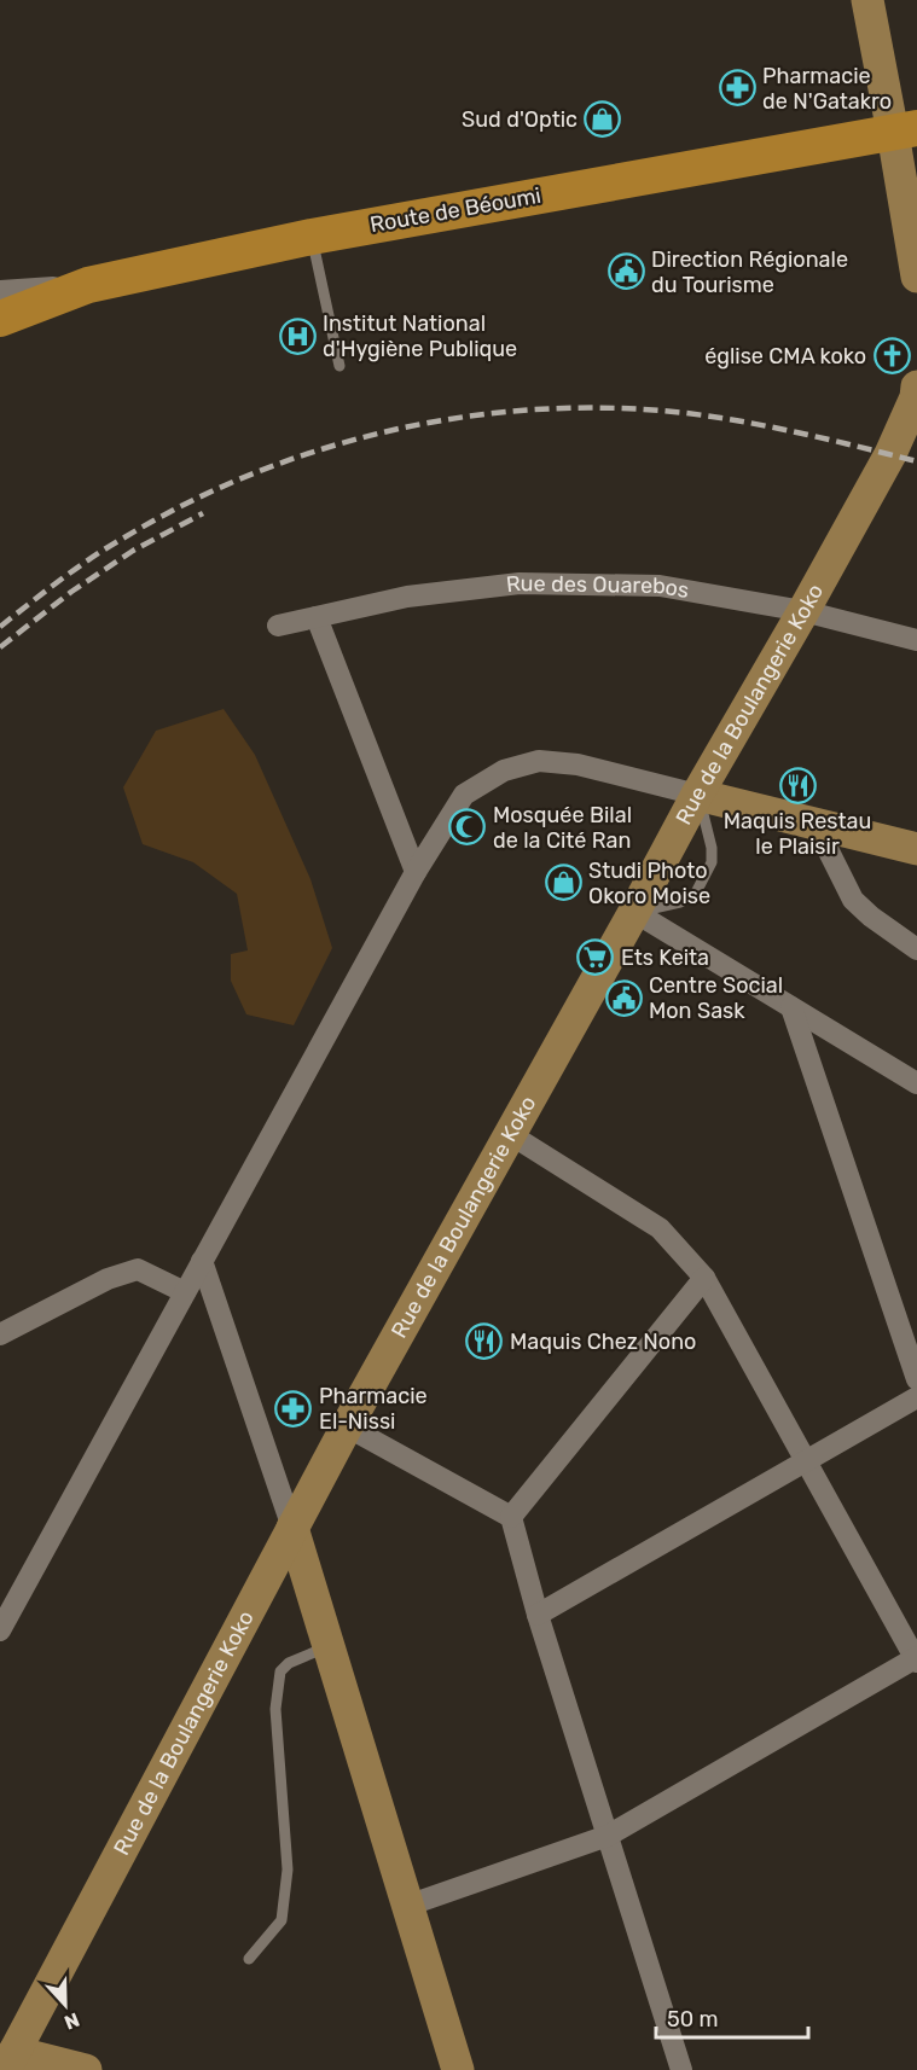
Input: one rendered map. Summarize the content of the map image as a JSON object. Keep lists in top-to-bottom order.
{
  "streets": {
    "main road": ["Route de Béoumi"],
    "street": ["Rue des Ouarebos", "Rue de la Boulangerie Koko"]
  },
  "crossings": [
    ["Rue des Ouarebos", "Rue de la Boulangerie Koko"]
  ],
  "places": {
    "pharmacy": ["Pharmacie de N'Gatakro", "Pharmacie El-Nissi"],
    "shop": ["Sud d'Optic", "Studi Photo Okoro Moise"],
    "public building": ["Direction Régionale du Tourisme", "Centre Social Mon Sask"],
    "hospital": ["Institut National d'Hygiène Publique"],
    "church": ["église CMA koko"],
    "restaurant": ["Maquis Restau le Plaisir", "Maquis Chez Nono"],
    "mosque": ["Mosquée Bilal de la Cité Ran"],
    "supermarket": ["Ets Keita"]
  },
  "scale_bar": "50 m",
  "north": "bottom"
}
